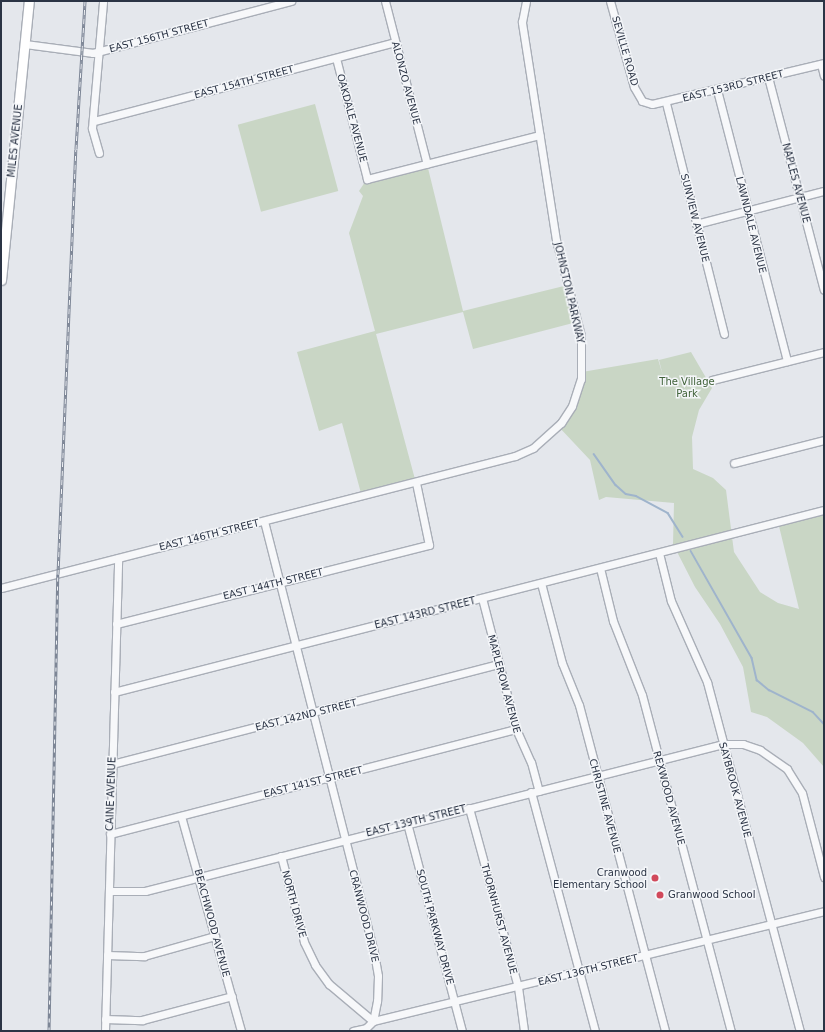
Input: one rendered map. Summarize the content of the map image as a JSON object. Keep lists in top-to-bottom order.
{
  "streets": {
    "main road": ["MILES AVENUE"],
    "street": [
      "EAST 156TH STREET",
      "SEVILLE ROAD",
      "EAST 154TH STREET",
      "ALONZO AVENUE",
      "EAST 153RD STREET",
      "OAKDALE AVENUE",
      "NAPLES AVENUE",
      "SUNVIEW AVENUE",
      "LAWNDALE AVENUE",
      "JOHNSTON PARKWAY",
      "EAST 146TH STREET",
      "EAST 144TH STREET",
      "EAST 143RD STREET",
      "MAPLEROW AVENUE",
      "EAST 142ND STREET",
      "EAST 141ST STREET",
      "SAYBROOK AVENUE",
      "CAINE AVENUE",
      "REXWOOD AVENUE",
      "CHRISTINE AVENUE",
      "EAST 139TH STREET",
      "NORTH DRIVE",
      "CRANWOOD DRIVE",
      "THORNHURST AVENUE",
      "BEACHWOOD AVENUE",
      "SOUTH PARKWAY DRIVE",
      "EAST 136TH STREET"
    ]
  },
  "crossings": [
    ["EAST 156TH STREET", "MILES AVENUE"],
    ["SEVILLE ROAD", "EAST 153RD STREET"],
    ["EAST 154TH STREET", "ALONZO AVENUE"],
    ["EAST 154TH STREET", "OAKDALE AVENUE"],
    ["ALONZO AVENUE", "OAKDALE AVENUE"],
    ["EAST 153RD STREET", "NAPLES AVENUE"],
    ["EAST 153RD STREET", "SUNVIEW AVENUE"],
    ["EAST 153RD STREET", "LAWNDALE AVENUE"],
    ["JOHNSTON PARKWAY", "EAST 146TH STREET"],
    ["JOHNSTON PARKWAY", "EAST 144TH STREET"],
    ["EAST 146TH STREET", "EAST 144TH STREET"],
    ["EAST 146TH STREET", "CAINE AVENUE"],
    ["EAST 146TH STREET", "CRANWOOD DRIVE"],
    ["EAST 144TH STREET", "CAINE AVENUE"],
    ["EAST 144TH STREET", "CRANWOOD DRIVE"],
    ["EAST 143RD STREET", "MAPLEROW AVENUE"],
    ["EAST 143RD STREET", "SAYBROOK AVENUE"],
    ["EAST 143RD STREET", "CAINE AVENUE"],
    ["EAST 143RD STREET", "REXWOOD AVENUE"],
    ["EAST 143RD STREET", "CHRISTINE AVENUE"],
    ["EAST 143RD STREET", "CRANWOOD DRIVE"],
    ["MAPLEROW AVENUE", "EAST 142ND STREET"],
    ["MAPLEROW AVENUE", "EAST 141ST STREET"],
    ["MAPLEROW AVENUE", "EAST 139TH STREET"],
    ["MAPLEROW AVENUE", "EAST 136TH STREET"],
    ["EAST 142ND STREET", "CAINE AVENUE"],
    ["EAST 142ND STREET", "CRANWOOD DRIVE"],
    ["EAST 141ST STREET", "CAINE AVENUE"],
    ["EAST 141ST STREET", "CRANWOOD DRIVE"],
    ["EAST 141ST STREET", "BEACHWOOD AVENUE"],
    ["SAYBROOK AVENUE", "EAST 139TH STREET"],
    ["SAYBROOK AVENUE", "EAST 136TH STREET"],
    ["CAINE AVENUE", "EAST 139TH STREET"],
    ["REXWOOD AVENUE", "EAST 139TH STREET"],
    ["REXWOOD AVENUE", "EAST 136TH STREET"],
    ["CHRISTINE AVENUE", "EAST 139TH STREET"],
    ["CHRISTINE AVENUE", "EAST 136TH STREET"],
    ["EAST 139TH STREET", "NORTH DRIVE"],
    ["EAST 139TH STREET", "CRANWOOD DRIVE"],
    ["EAST 139TH STREET", "THORNHURST AVENUE"],
    ["EAST 139TH STREET", "BEACHWOOD AVENUE"],
    ["EAST 139TH STREET", "SOUTH PARKWAY DRIVE"],
    ["NORTH DRIVE", "CRANWOOD DRIVE"],
    ["NORTH DRIVE", "EAST 136TH STREET"],
    ["CRANWOOD DRIVE", "EAST 136TH STREET"],
    ["THORNHURST AVENUE", "EAST 136TH STREET"],
    ["SOUTH PARKWAY DRIVE", "EAST 136TH STREET"]
  ],
  "parks": ["The Village Park"],
  "places": ["Cranwood Elementary School", "Granwood School"]
}
